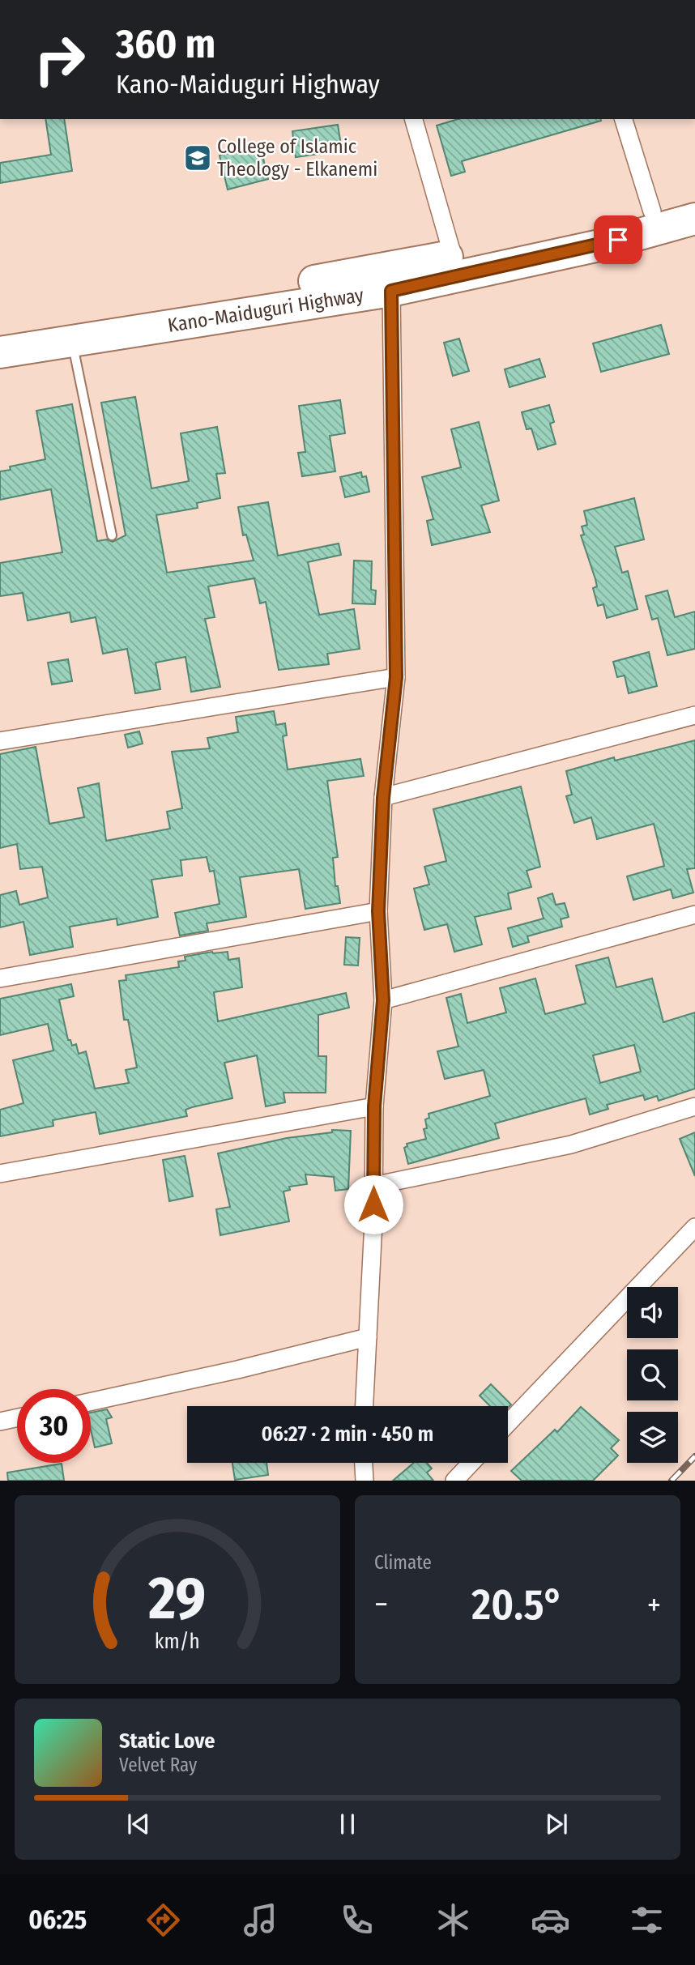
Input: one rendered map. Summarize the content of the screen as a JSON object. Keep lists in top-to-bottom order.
{
  "streets": {
    "highway": ["Kano-Maiduguri Highway"]
  },
  "places": {
    "school or university": ["College of Islamic Theology - Elkanemi"]
  },
  "page": {
    "turn": ["360 m", "Kano-Maiduguri Highway"],
    "limit": "30",
    "trip": "06:27 · 2 min · 450 m",
    "tile": "Climate",
    "heat": ["−", "20.5°", "+"],
    "song": ["Static Love", "Velvet Ray"],
    "tabs": "06:25",
    "gauge": ["29", "km/h"]
  }
}
